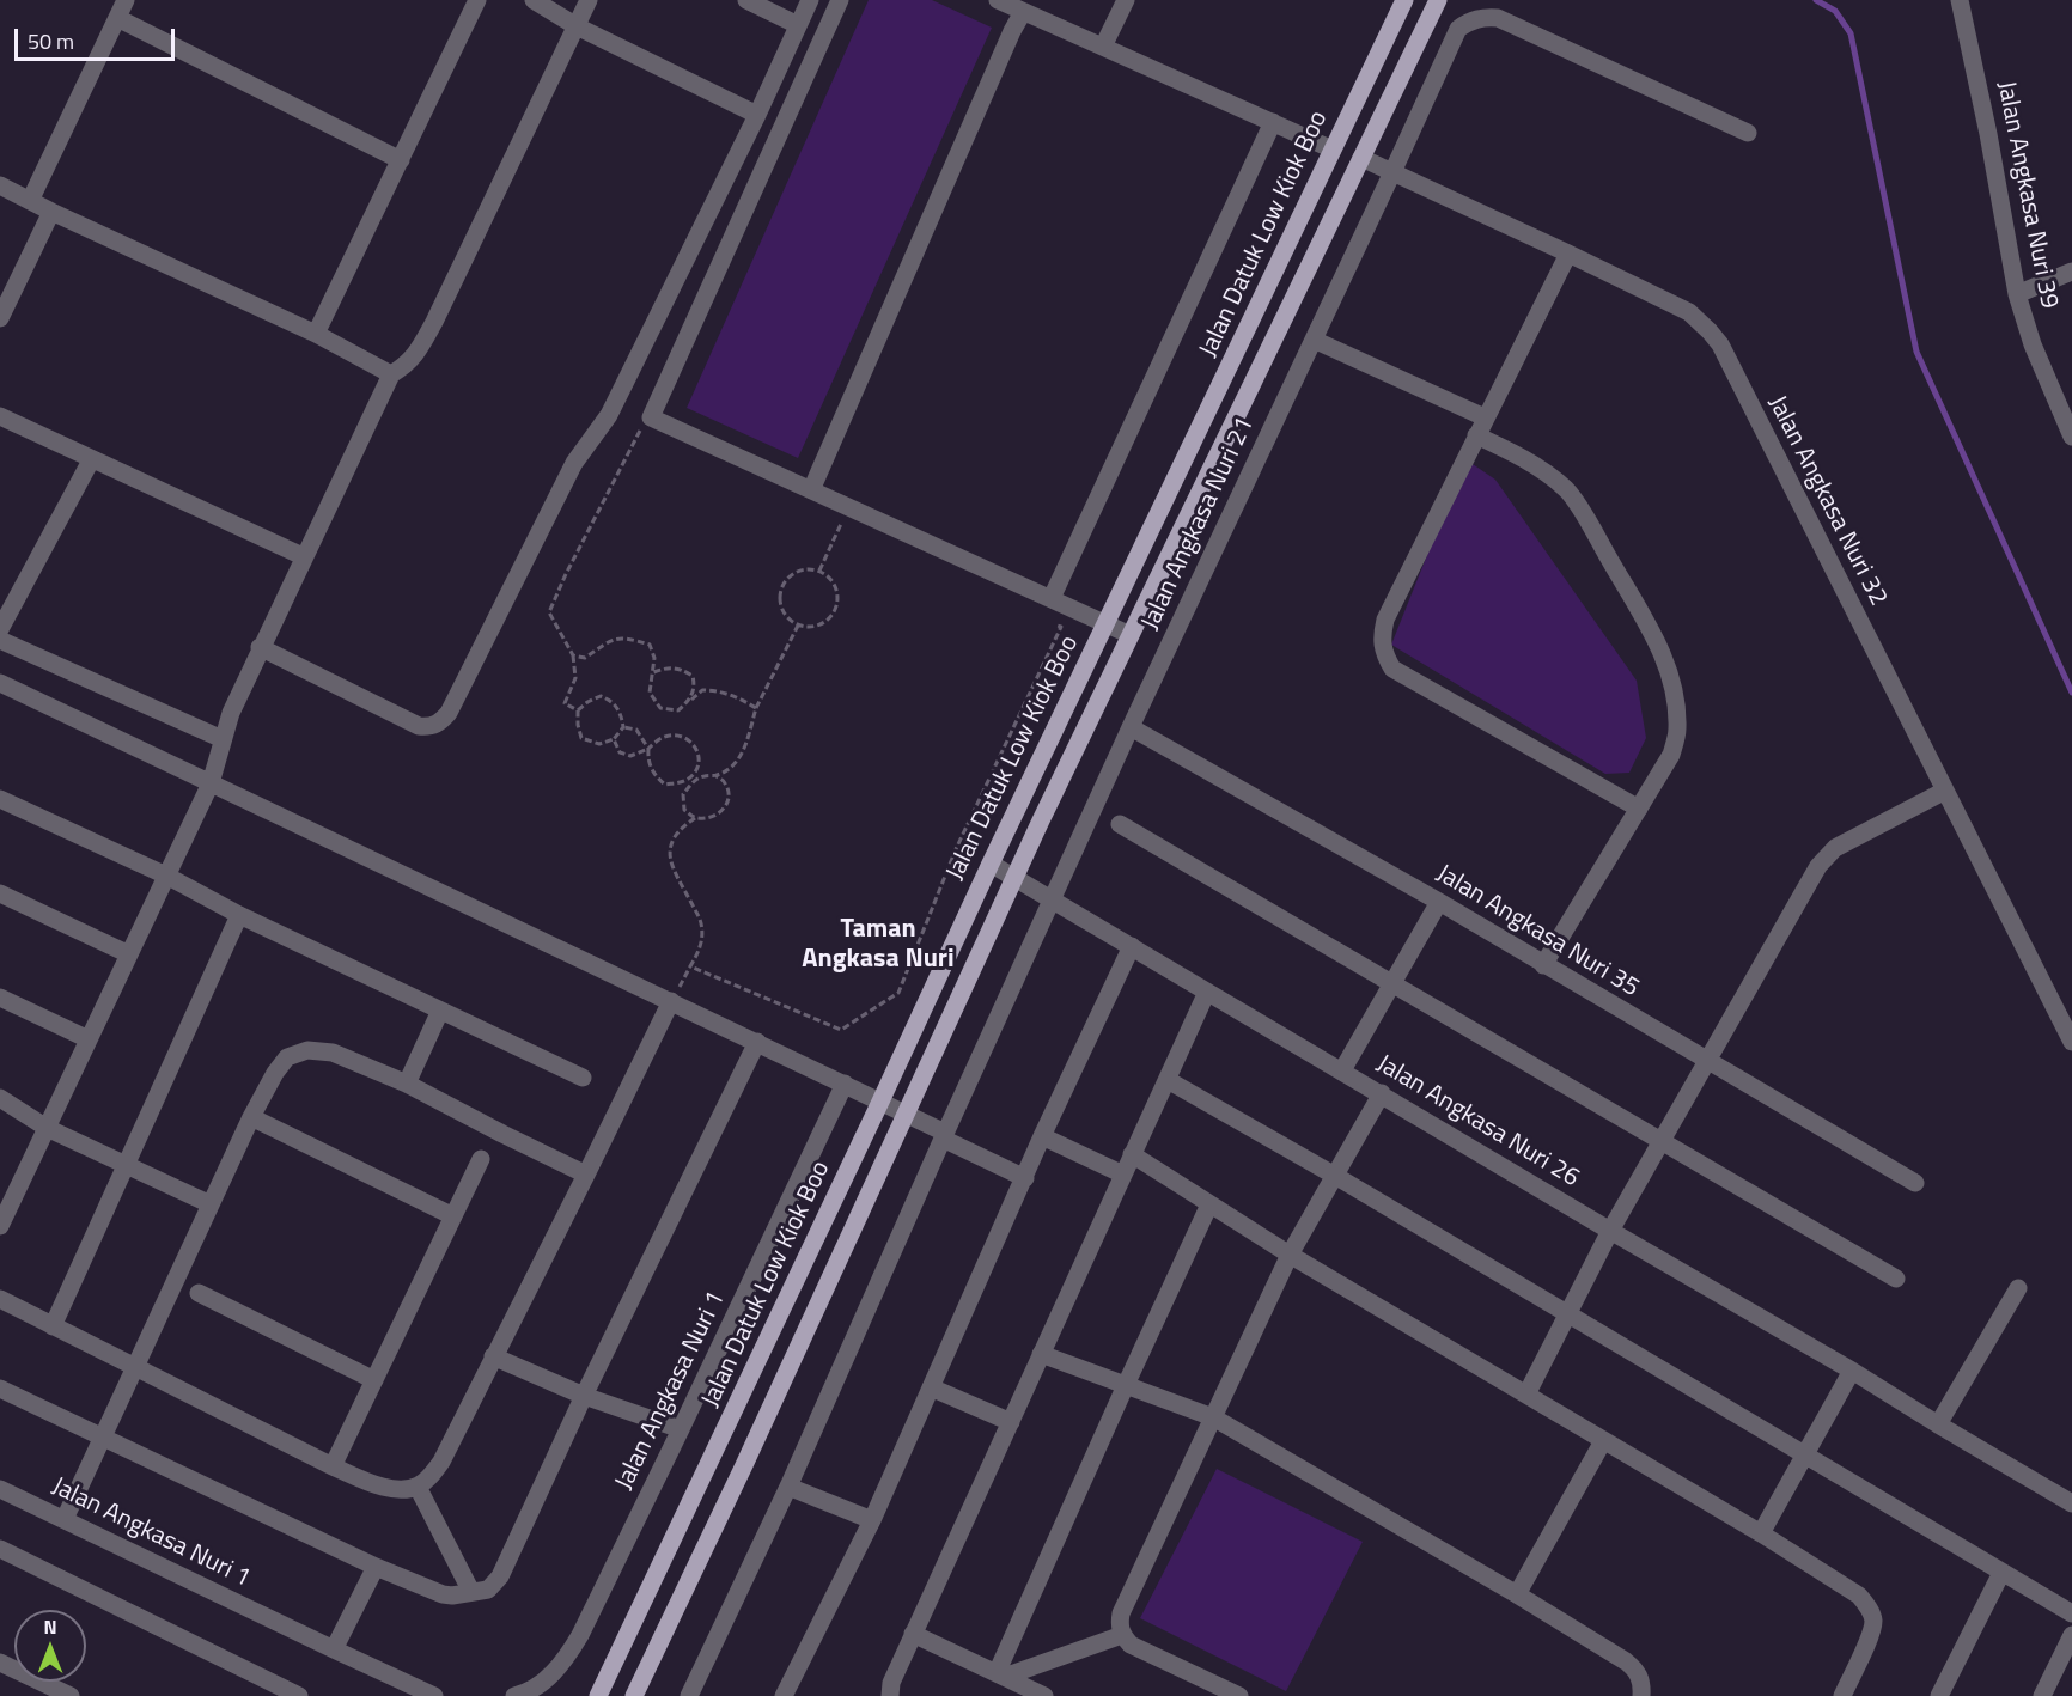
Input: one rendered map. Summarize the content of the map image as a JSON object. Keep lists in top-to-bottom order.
{
  "streets": {
    "main road": ["Jalan Datuk Low Kiok Boo"],
    "street": [
      "Jalan Angkasa Nuri 39",
      "Jalan Angkasa Nuri 32",
      "Jalan Angkasa Nuri 21",
      "Jalan Angkasa Nuri 35",
      "Jalan Angkasa Nuri 26",
      "Jalan Angkasa Nuri 1"
    ]
  },
  "crossings": [
    ["Jalan Datuk Low Kiok Boo", "Jalan Angkasa Nuri 32"],
    ["Jalan Datuk Low Kiok Boo", "Jalan Angkasa Nuri 26"],
    ["Jalan Angkasa Nuri 32", "Jalan Angkasa Nuri 21"],
    ["Jalan Angkasa Nuri 21", "Jalan Angkasa Nuri 35"],
    ["Jalan Angkasa Nuri 21", "Jalan Angkasa Nuri 26"]
  ],
  "districts": ["Taman Angkasa Nuri"],
  "scale_bar": "50 m",
  "north": "top"
}
